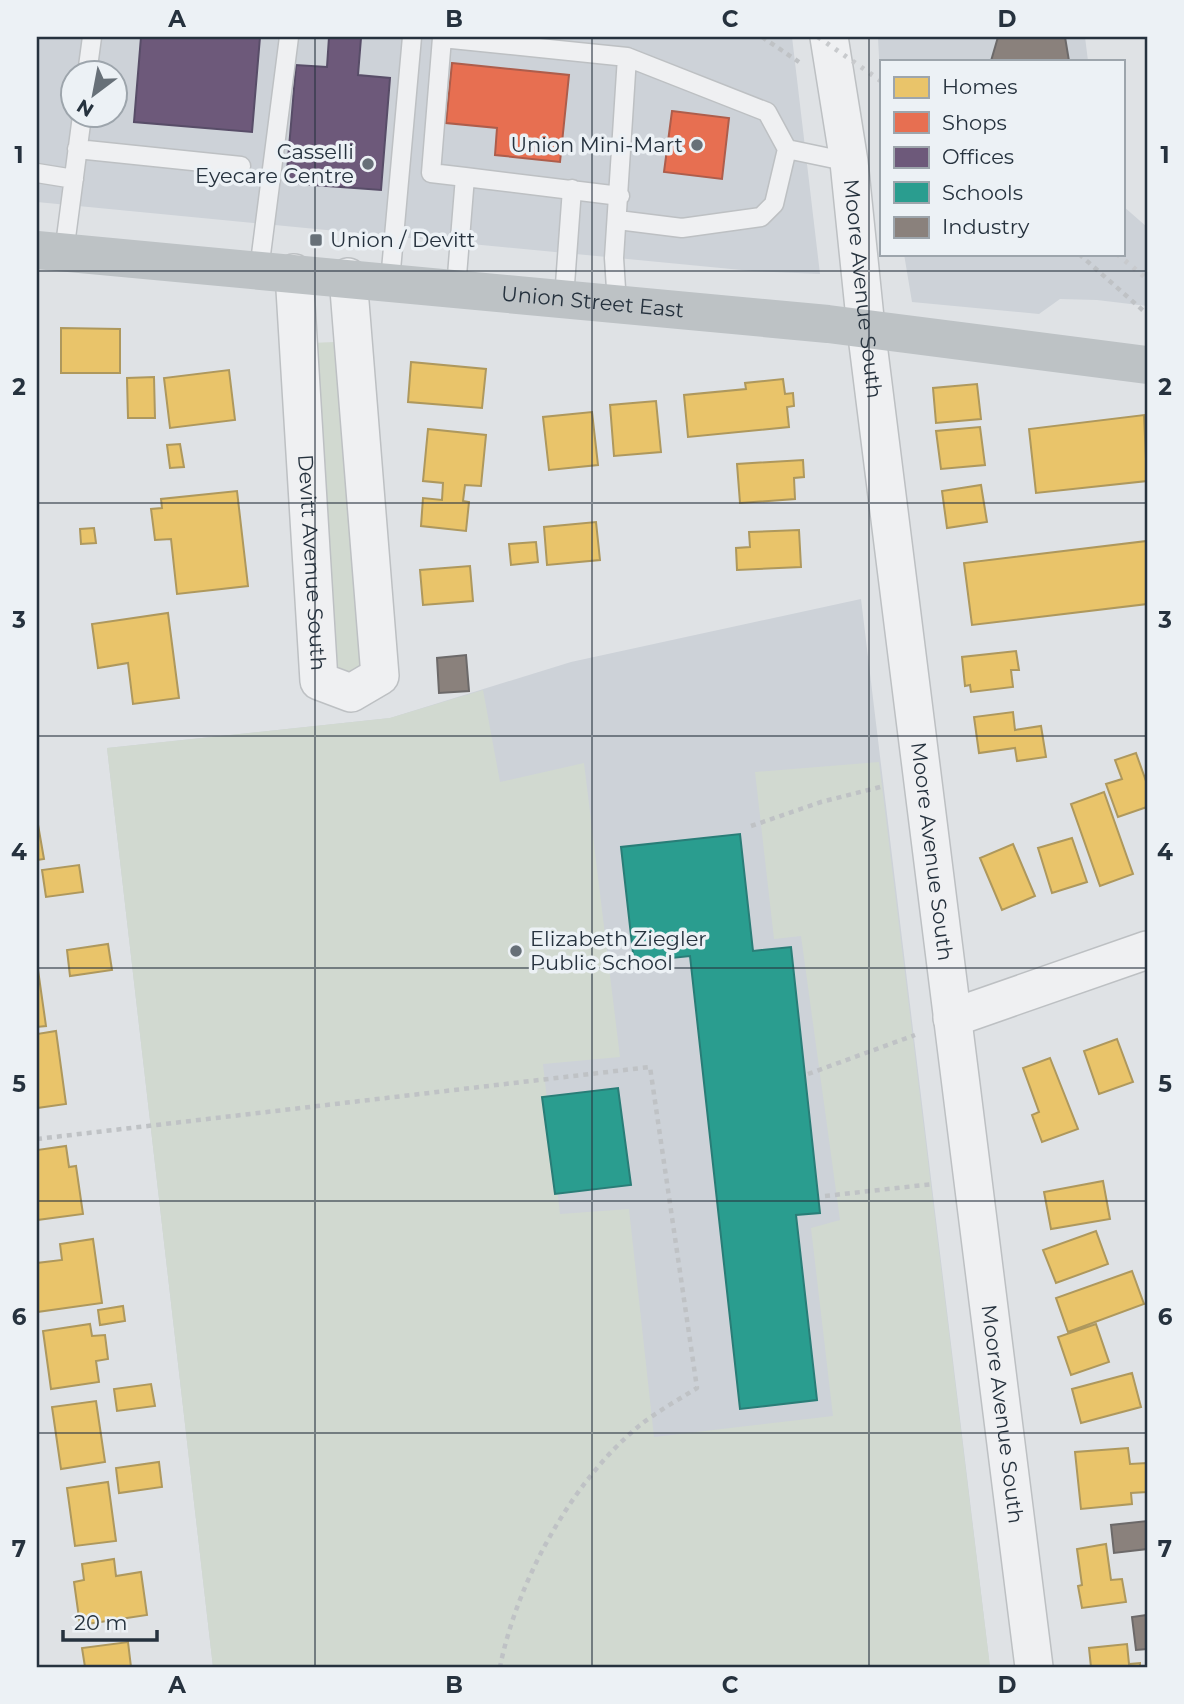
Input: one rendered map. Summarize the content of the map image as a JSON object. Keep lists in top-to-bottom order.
{
  "streets": {
    "street": ["Moore Avenue South", "Union Street East", "Devitt Avenue South"]
  },
  "crossings": [
    ["Moore Avenue South", "Union Street East"],
    ["Union Street East", "Devitt Avenue South"]
  ],
  "places": {
    "other": ["Union Mini-Mart", "Casselli Eyecare Centre", "Elizabeth Ziegler Public School"],
    "transit": ["Union / Devitt"]
  },
  "legend": [
    "Homes",
    "Shops",
    "Offices",
    "Schools",
    "Industry"
  ],
  "scale_bar": "20 m",
  "north": "bottom left",
  "grid": {
    "columns": [
      "A",
      "B",
      "C",
      "D"
    ],
    "rows": [
      "1",
      "2",
      "3",
      "4",
      "5",
      "6",
      "7"
    ]
  }
}
